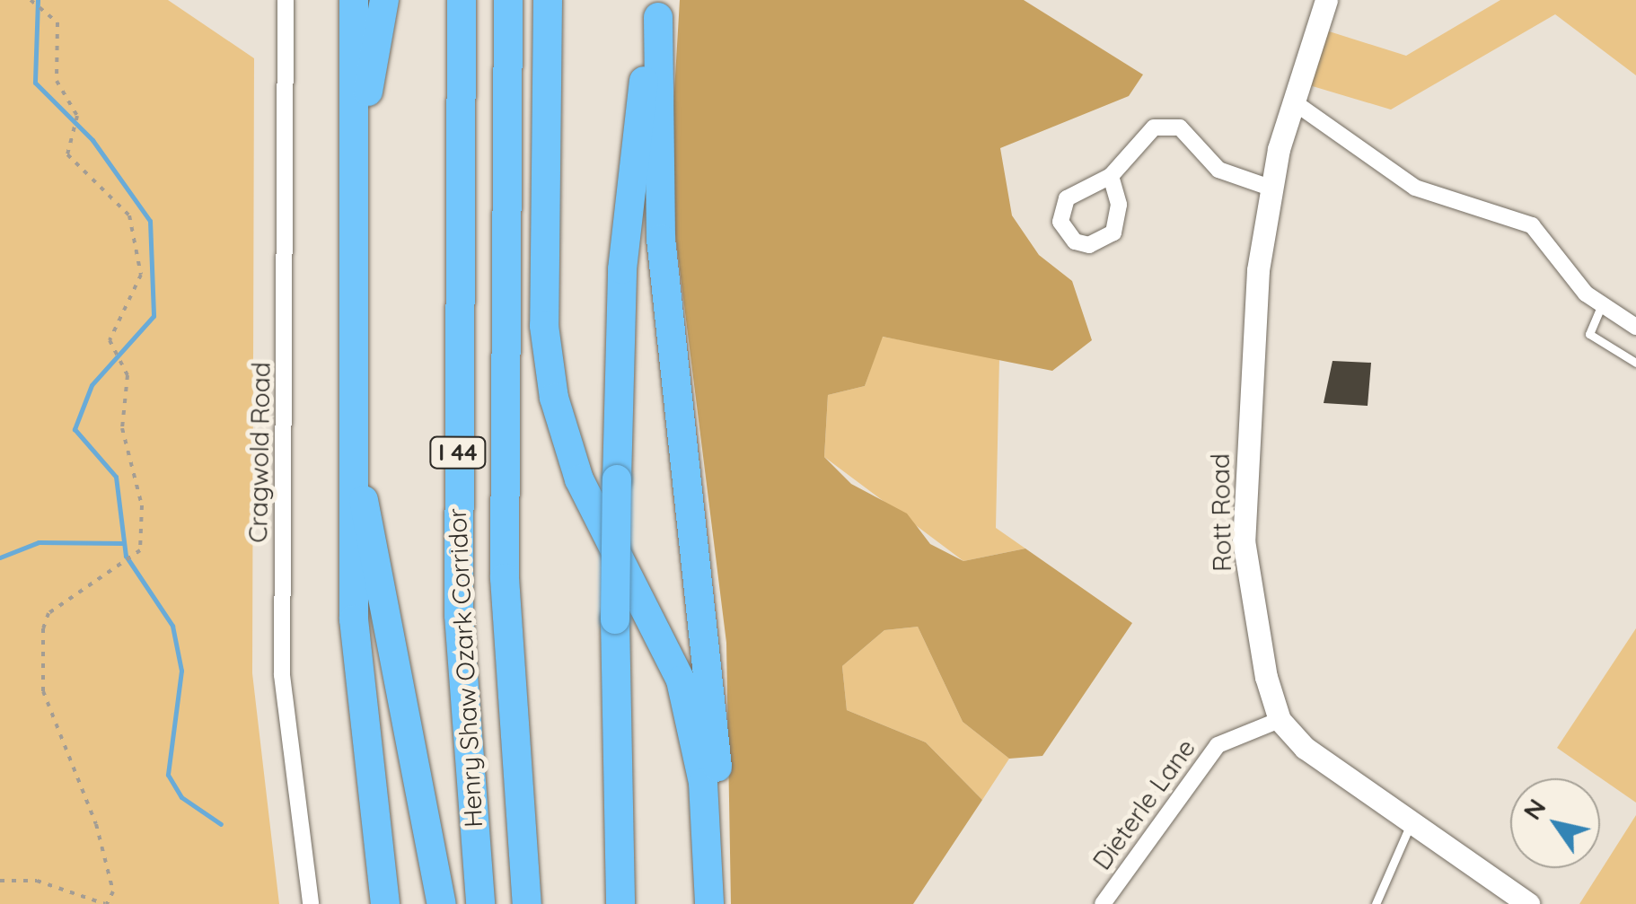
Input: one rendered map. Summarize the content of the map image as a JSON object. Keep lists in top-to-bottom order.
{
  "streets": {
    "highway": ["I 44", "Henry Shaw Ozark Corridor"],
    "street": ["Cragwold Road", "Rott Road", "Dieterle Lane"]
  },
  "crossings": [
    ["Rott Road", "Dieterle Lane"]
  ],
  "north": "top left"
}
